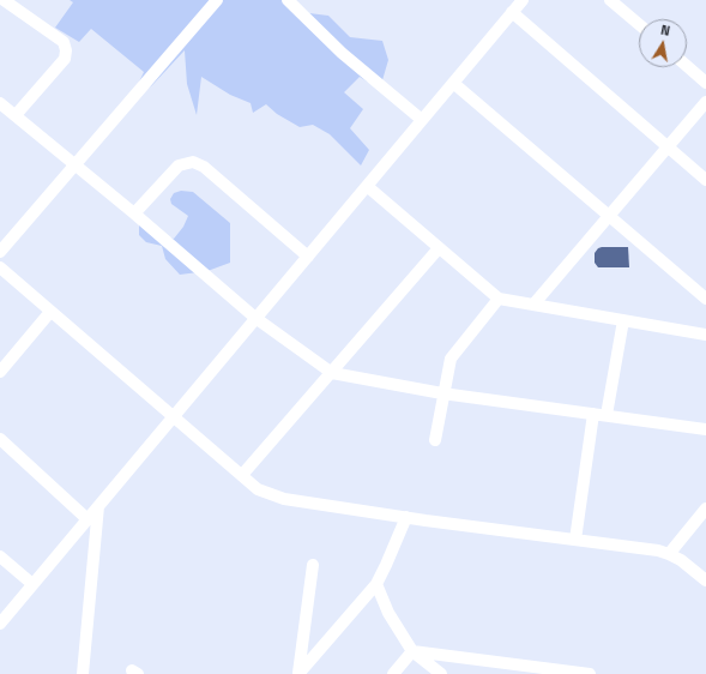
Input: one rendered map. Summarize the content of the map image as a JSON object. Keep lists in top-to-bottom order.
{
  "north": "top"
}
